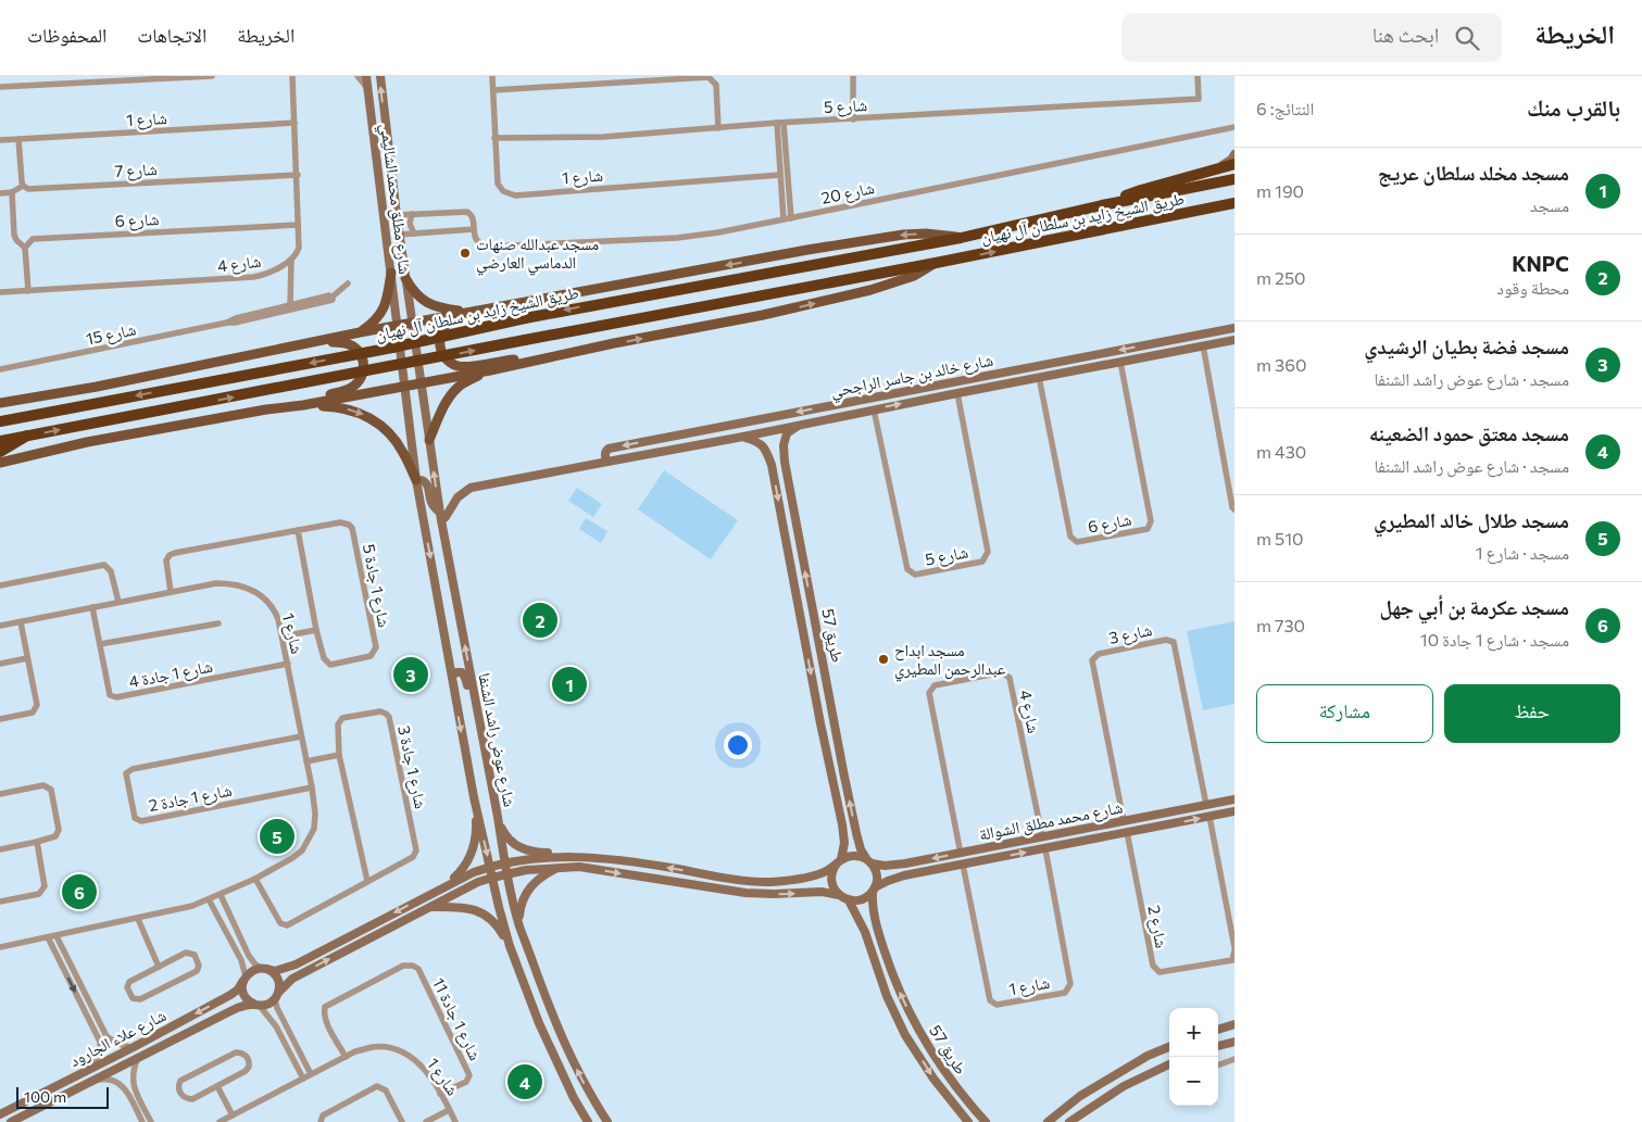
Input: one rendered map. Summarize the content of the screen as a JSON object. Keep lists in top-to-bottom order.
{
  "streets": {
    "highway": ["طريق الشيخ زايد بن سلطان آل نهيان"],
    "street": [
      "شارع 5",
      "شارع 1",
      "شارع 7",
      "شارع 20",
      "شارع مطلق محمدالشاليمي",
      "شارع 6",
      "شارع 4",
      "شارع 15",
      "شارع خالد بن جاسر الراجحي",
      "شارع 1 جادة 5",
      "شارع 3",
      "طريق 57",
      "شارع 1 جادة 4",
      "شارع عوض راشد الشنفا",
      "شارع 1 جادة 3",
      "شارع 1 جادة 2",
      "شارع محمد مطلق الشوالة",
      "شارع 2",
      "شارع 1 جادة 11",
      "شارع علاء الجارود"
    ]
  },
  "crossings": [
    ["شارع 5", "شارع 1"],
    ["شارع 5", "شارع خالد بن جاسر الراجحي"],
    ["شارع 1", "شارع 1 جادة 5"],
    ["شارع 1", "شارع 1 جادة 4"],
    ["شارع 1", "شارع 1 جادة 3"],
    ["شارع 1", "شارع 1 جادة 2"],
    ["شارع 1", "شارع محمد مطلق الشوالة"],
    ["شارع 1", "شارع 1 جادة 11"],
    ["شارع 20", "شارع مطلق محمدالشاليمي"],
    ["شارع مطلق محمدالشاليمي", "طريق الشيخ زايد بن سلطان آل نهيان"],
    ["شارع مطلق محمدالشاليمي", "شارع عوض راشد الشنفا"],
    ["طريق الشيخ زايد بن سلطان آل نهيان", "شارع عوض راشد الشنفا"],
    ["شارع 6", "شارع خالد بن جاسر الراجحي"],
    ["شارع 4", "شارع محمد مطلق الشوالة"],
    ["شارع خالد بن جاسر الراجحي", "طريق 57"],
    ["شارع خالد بن جاسر الراجحي", "شارع عوض راشد الشنفا"],
    ["شارع 3", "شارع محمد مطلق الشوالة"],
    ["طريق 57", "شارع محمد مطلق الشوالة"],
    ["شارع محمد مطلق الشوالة", "شارع 2"]
  ],
  "places": ["مسجد عبدالله صنهات الدماسي العارضي", "مسجد ابداح عبدالرحمن المطيري"],
  "scale_bar": "100 m",
  "page": {
    "header": "الخريطة",
    "search": "ابحث هنا",
    "nav": ["الخريطة", "الاتجاهات", "المحفوظات"],
    "heading": ["بالقرب منك", "النتائج: 6"],
    "list": [
      {
        "mark": "1",
        "name": "مسجد مخلد سلطان عريج",
        "note": "مسجد",
        "value": "190 m"
      },
      {
        "mark": "2",
        "name": "KNPC",
        "note": "محطة وقود",
        "value": "250 m"
      },
      {
        "mark": "3",
        "name": "مسجد فضة بطيان الرشيدي",
        "note": "مسجد · شارع عوض راشد الشنفا",
        "value": "360 m"
      },
      {
        "mark": "4",
        "name": "مسجد معتق حمود الضعينه",
        "note": "مسجد · شارع عوض راشد الشنفا",
        "value": "430 m"
      },
      {
        "mark": "5",
        "name": "مسجد طلال خالد المطيري",
        "note": "مسجد · شارع 1",
        "value": "510 m"
      },
      {
        "mark": "6",
        "name": "مسجد عكرمة بن أبي جهل",
        "note": "مسجد · شارع 1 جادة 10",
        "value": "730 m"
      }
    ],
    "pins": [
      "2",
      "3",
      "1",
      "5",
      "6",
      "4"
    ],
    "buttons": ["حفظ", "مشاركة"],
    "map_buttons": ["+", "−"],
    "scale": "100 m"
  }
}
